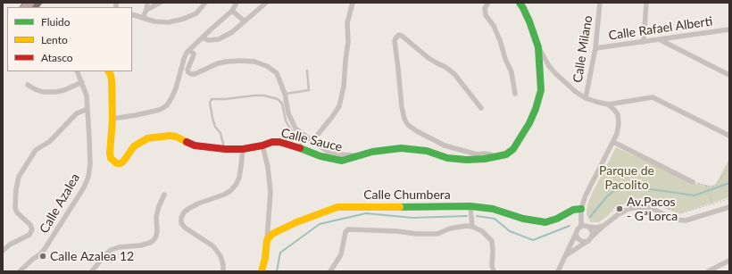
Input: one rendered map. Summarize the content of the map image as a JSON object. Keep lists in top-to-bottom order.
{
  "streets": {
    "street": [
      "Calle Rafael Alberti",
      "Calle Milano",
      "Calle Sauce",
      "Calle Chumbera",
      "Calle Azalea"
    ]
  },
  "crossings": [
    ["Calle Rafael Alberti", "Calle Milano"]
  ],
  "parks": ["Parque de Pacolito"],
  "places": ["Av.Pacos - GªLorca", "Calle Azalea 12"],
  "legend": ["Fluido", "Lento", "Atasco"]
}
